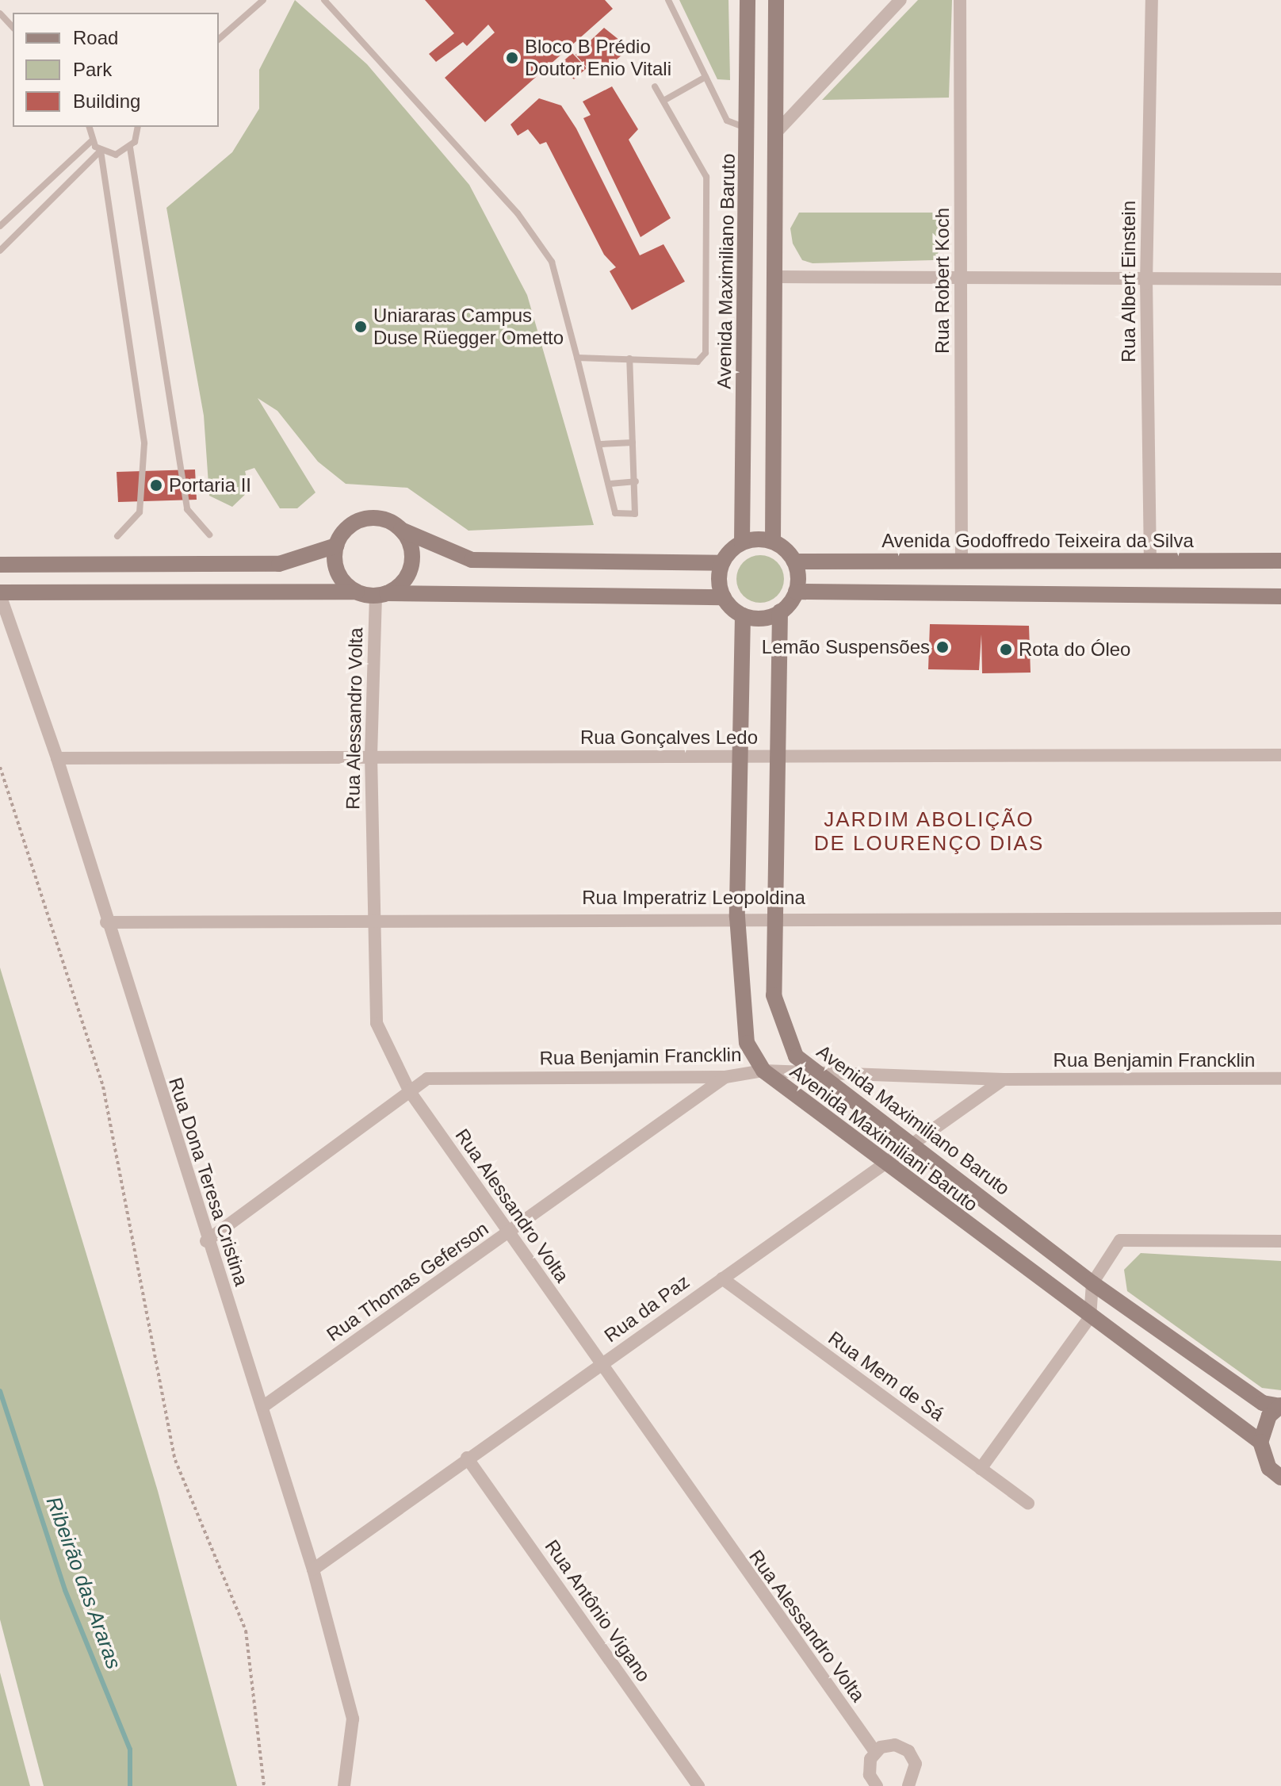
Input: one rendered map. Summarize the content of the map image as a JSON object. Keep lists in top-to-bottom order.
{
  "streets": {
    "street": [
      "Avenida Maximiliano Baruto",
      "Rua Robert Koch",
      "Rua Albert Einstein",
      "Avenida Godoffredo Teixeira da Silva",
      "Rua Alessandro Volta",
      "Rua Gonçalves Ledo",
      "Rua Imperatriz Leopoldina",
      "Rua Benjamin Francklin",
      "Avenida Maximiliani Baruto",
      "Rua Dona Teresa Cristina",
      "Rua Thomas Geferson",
      "Rua da Paz",
      "Rua Mem de Sá",
      "Rua Antônio Vigano"
    ]
  },
  "crossings": [
    ["Avenida Maximiliano Baruto", "Avenida Godoffredo Teixeira da Silva"],
    ["Avenida Maximiliano Baruto", "Rua Gonçalves Ledo"],
    ["Avenida Maximiliano Baruto", "Rua Imperatriz Leopoldina"],
    ["Avenida Maximiliano Baruto", "Rua Benjamin Francklin"],
    ["Avenida Maximiliano Baruto", "Avenida Maximiliani Baruto"],
    ["Avenida Maximiliano Baruto", "Rua da Paz"],
    ["Rua Robert Koch", "Avenida Godoffredo Teixeira da Silva"],
    ["Rua Albert Einstein", "Avenida Godoffredo Teixeira da Silva"],
    ["Avenida Godoffredo Teixeira da Silva", "Avenida Maximiliani Baruto"],
    ["Rua Alessandro Volta", "Rua Gonçalves Ledo"],
    ["Rua Alessandro Volta", "Rua Imperatriz Leopoldina"],
    ["Rua Alessandro Volta", "Rua Benjamin Francklin"],
    ["Rua Alessandro Volta", "Rua Thomas Geferson"],
    ["Rua Alessandro Volta", "Rua da Paz"],
    ["Rua Gonçalves Ledo", "Avenida Maximiliani Baruto"],
    ["Rua Gonçalves Ledo", "Rua Dona Teresa Cristina"],
    ["Rua Imperatriz Leopoldina", "Avenida Maximiliani Baruto"],
    ["Rua Imperatriz Leopoldina", "Rua Dona Teresa Cristina"],
    ["Rua Benjamin Francklin", "Avenida Maximiliani Baruto"],
    ["Rua Benjamin Francklin", "Rua Dona Teresa Cristina"],
    ["Rua Benjamin Francklin", "Rua Thomas Geferson"],
    ["Rua Benjamin Francklin", "Rua da Paz"],
    ["Avenida Maximiliani Baruto", "Rua da Paz"],
    ["Rua Dona Teresa Cristina", "Rua Thomas Geferson"],
    ["Rua Dona Teresa Cristina", "Rua da Paz"],
    ["Rua da Paz", "Rua Mem de Sá"],
    ["Rua da Paz", "Rua Antônio Vigano"]
  ],
  "districts": ["JARDIM ABOLIÇÃO DE LOURENÇO DIAS"],
  "water": ["Ribeirão das Araras"],
  "places": [
    "Bloco B Prédio Doutor Enio Vitali",
    "Uniararas Campus Duse Rüegger Ometto",
    "Portaria II",
    "Lemão Suspensões",
    "Rota do Óleo"
  ],
  "legend": ["Road", "Park", "Building"]
}
